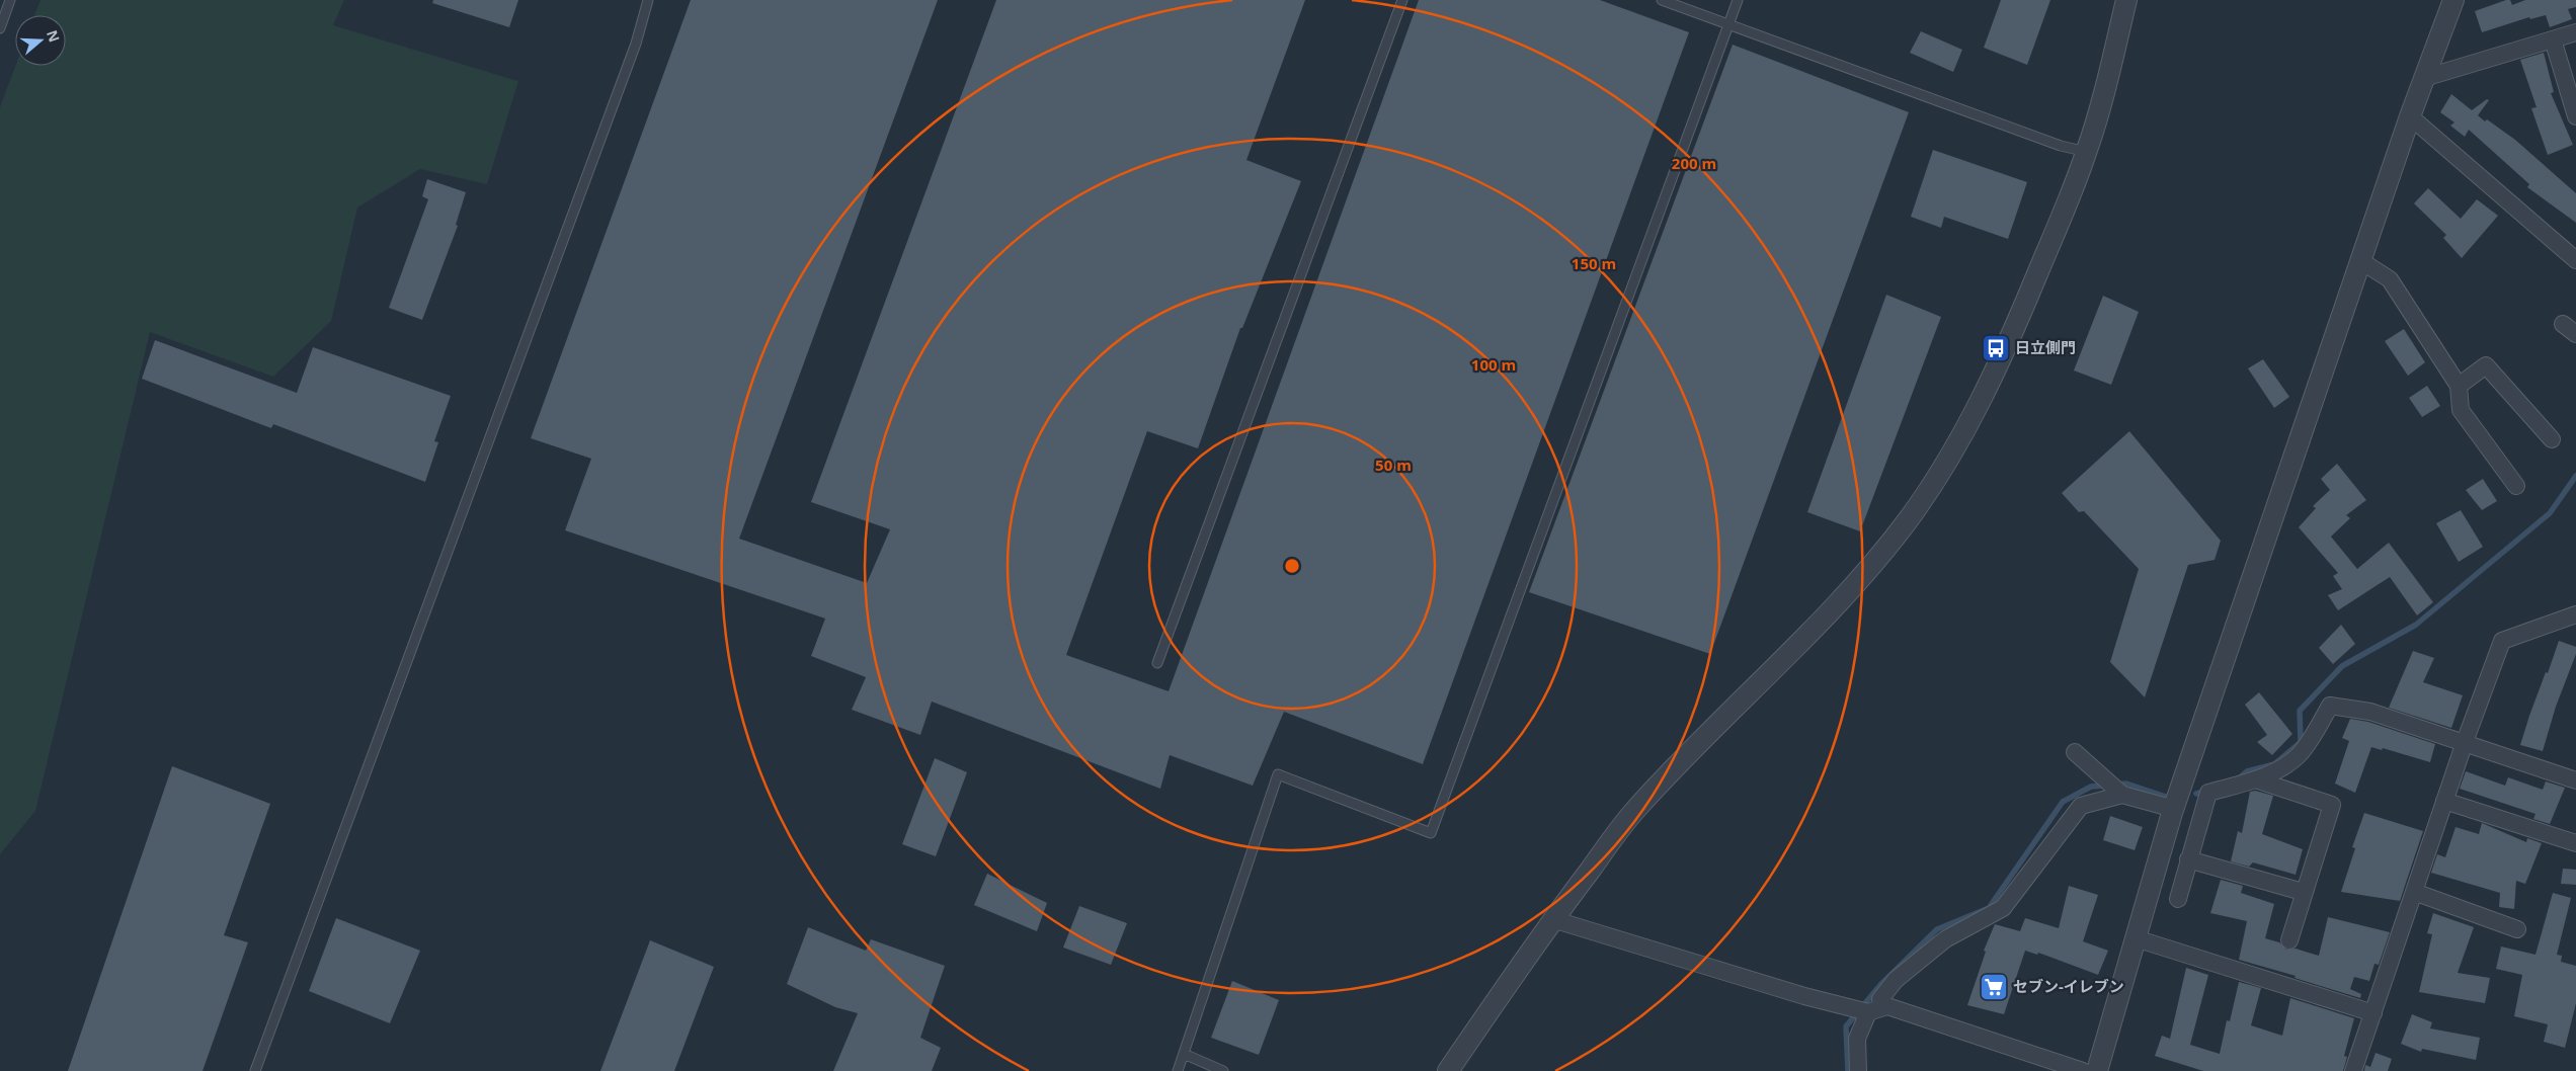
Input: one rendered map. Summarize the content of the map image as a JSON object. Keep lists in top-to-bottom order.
{
  "places": {
    "bus stop": ["日立側門"],
    "supermarket": ["セブン-イレブン"]
  },
  "north": "right",
  "rings": [
    "200 m",
    "150 m",
    "100 m",
    "50 m"
  ]
}
